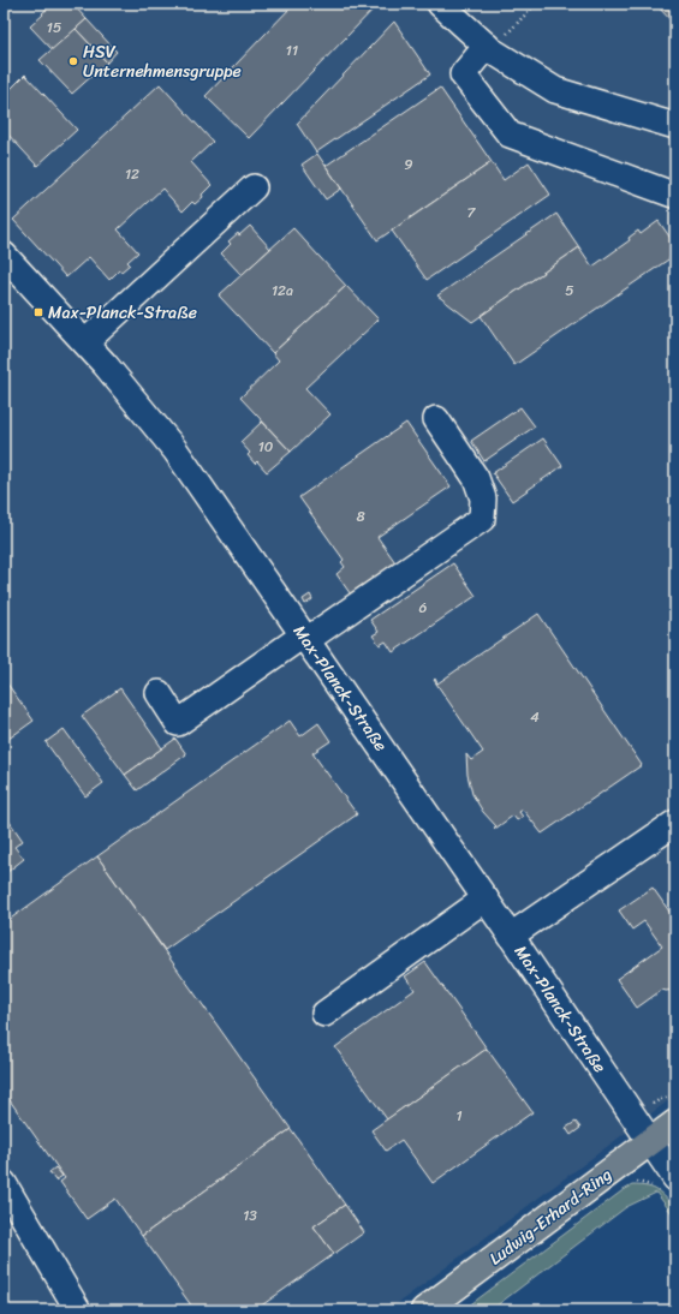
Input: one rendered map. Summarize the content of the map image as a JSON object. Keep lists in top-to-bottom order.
{
  "streets": {
    "main road": ["Ludwig-Erhard-Ring"],
    "street": ["Max-Planck-Straße"]
  },
  "crossings": [
    ["Max-Planck-Straße", "Ludwig-Erhard-Ring"]
  ],
  "places": {
    "other": ["HSV Unternehmensgruppe"],
    "transit": ["Max-Planck-Straße"]
  },
  "house_numbers": [
    "15",
    "11",
    "9",
    "12",
    "7",
    "12a",
    "5",
    "10",
    "8",
    "6",
    "4",
    "1",
    "13"
  ]
}
